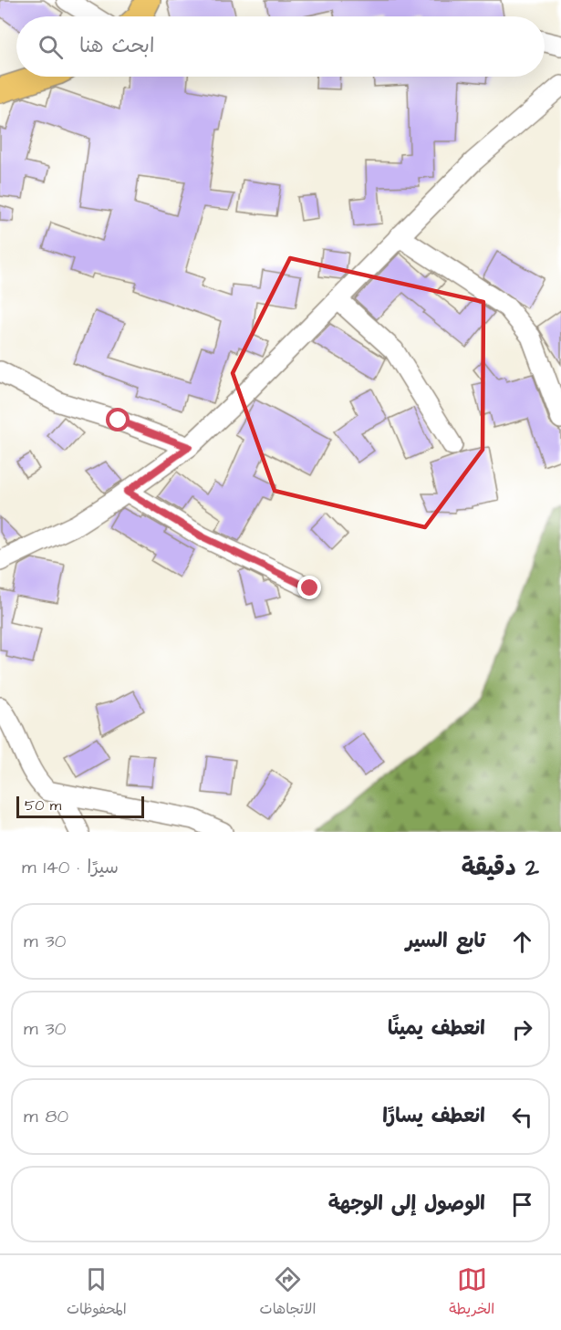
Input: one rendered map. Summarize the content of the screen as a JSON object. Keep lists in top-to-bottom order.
{
  "scale_bar": "50 m",
  "page": {
    "search": "ابحث هنا",
    "scale": "50 m",
    "heading": ["2 دقيقة", "سيرًا · 140 m"],
    "list": [
      ["تابع السير", "30 m"],
      ["انعطف يمينًا", "30 m"],
      ["انعطف يسارًا", "80 m"],
      "الوصول إلى الوجهة"
    ],
    "nav": ["الخريطة", "الاتجاهات", "المحفوظات"]
  }
}
